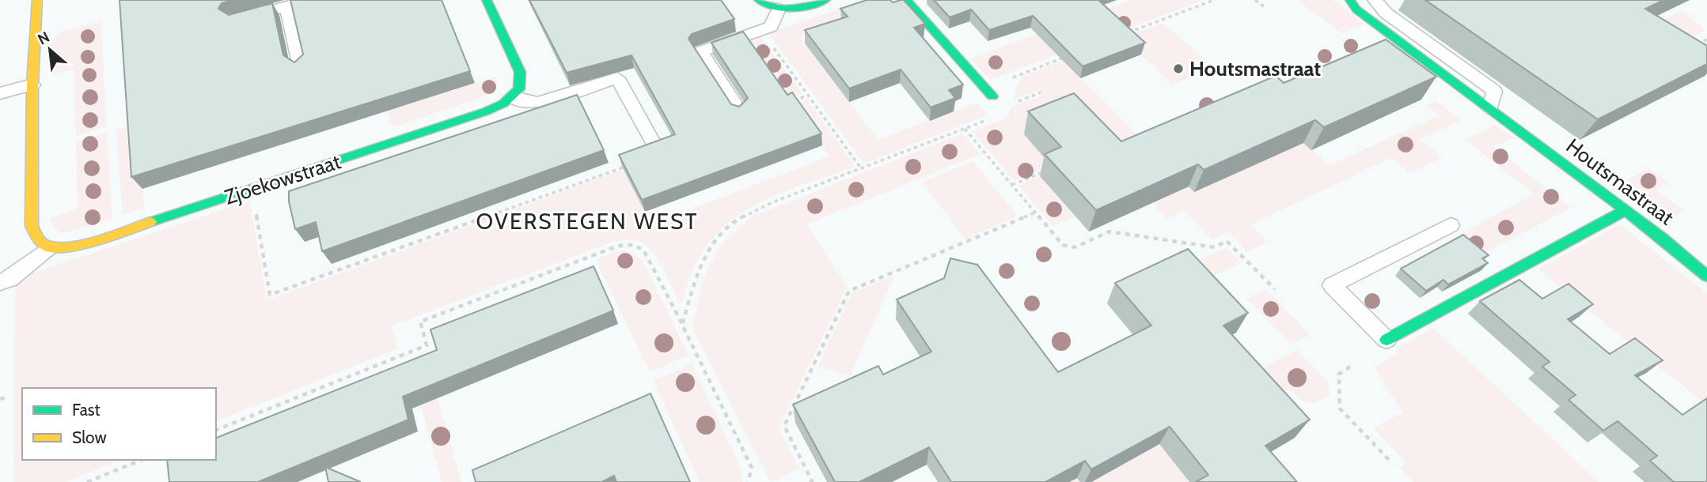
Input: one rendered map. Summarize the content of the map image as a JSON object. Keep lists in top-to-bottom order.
{
  "streets": {
    "street": ["Zjoekowstraat", "Houtsmastraat"]
  },
  "districts": ["OVERSTEGEN WEST"],
  "places": ["Houtsmastraat"],
  "legend": ["Fast", "Slow"],
  "north": "top left"
}
